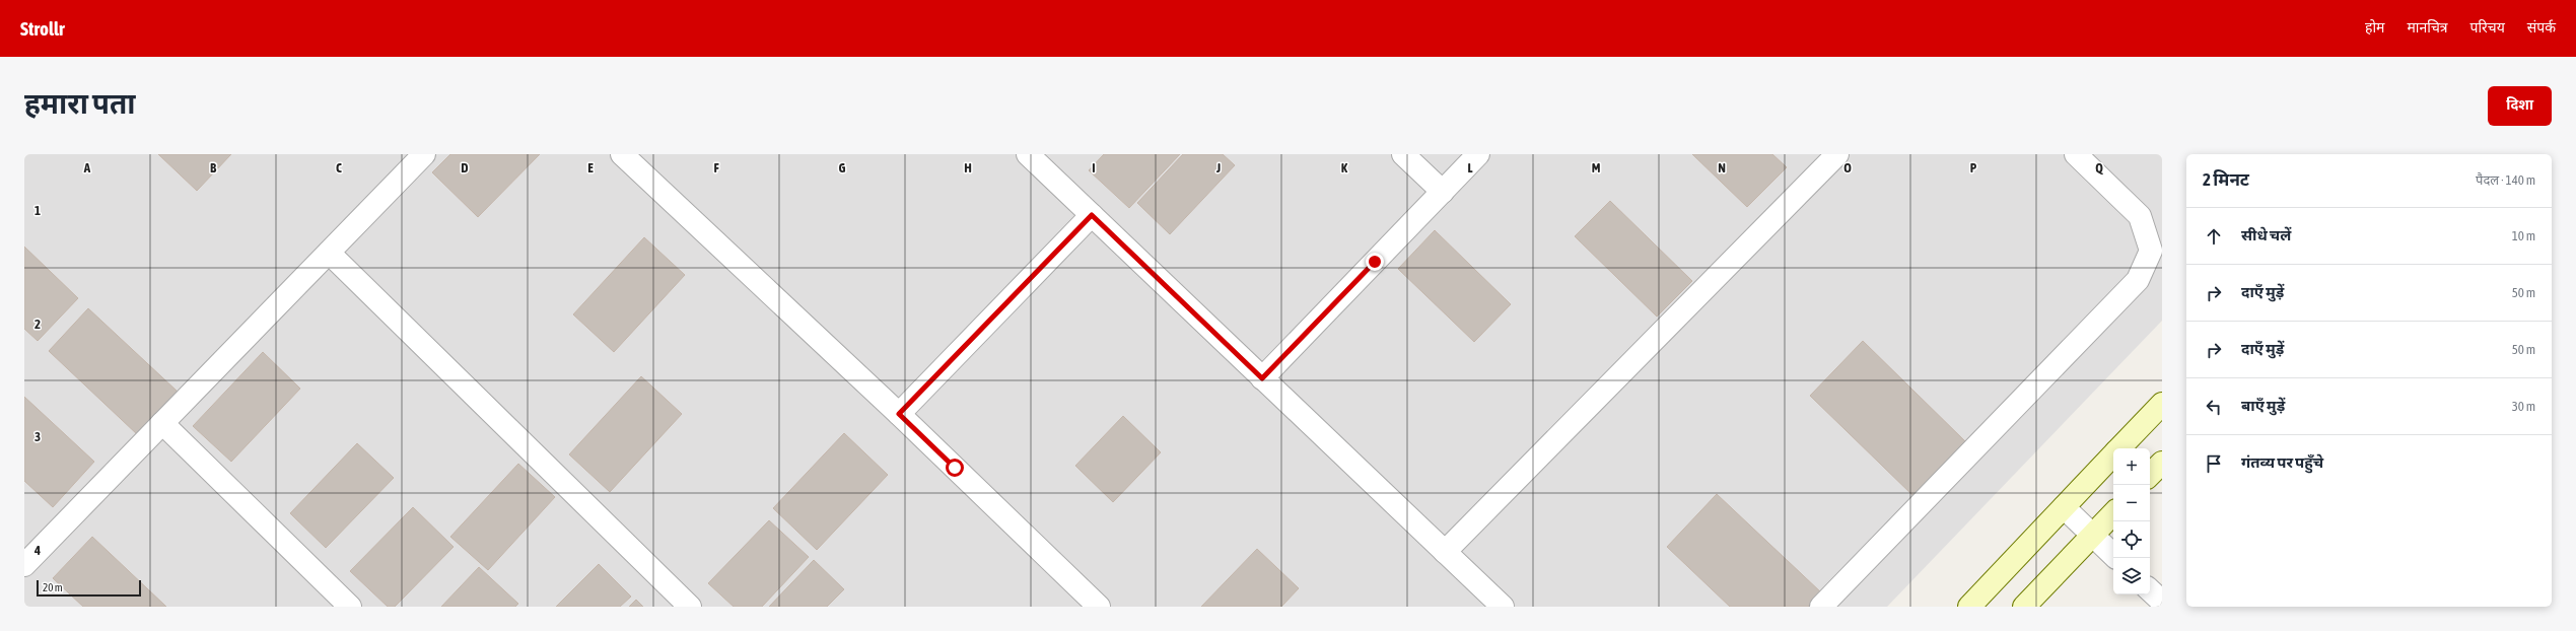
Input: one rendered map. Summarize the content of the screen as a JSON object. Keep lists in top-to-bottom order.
{
  "scale_bar": "20 m",
  "page": {
    "header": "Strollr",
    "nav": [
      "होम",
      "मानचित्र",
      "परिचय",
      "संपर्क"
    ],
    "buttons": "दिशा",
    "title": "हमारा पता",
    "heading": ["2 मिनट", "पैदल · 140 m"],
    "list": [
      ["सीधे चलें", "10 m"],
      ["दाएँ मुड़ें", "50 m"],
      ["दाएँ मुड़ें", "50 m"],
      ["बाएँ मुड़ें", "30 m"],
      "गंतव्य पर पहुँचे"
    ],
    "map_buttons": ["+", "−"],
    "scale": "20 m"
  },
  "grid": {
    "columns": [
      "A",
      "B",
      "C",
      "D",
      "E",
      "F",
      "G",
      "H",
      "I",
      "J",
      "K",
      "L",
      "M",
      "N",
      "O",
      "P",
      "Q"
    ],
    "rows": [
      "1",
      "2",
      "3",
      "4"
    ]
  }
}
